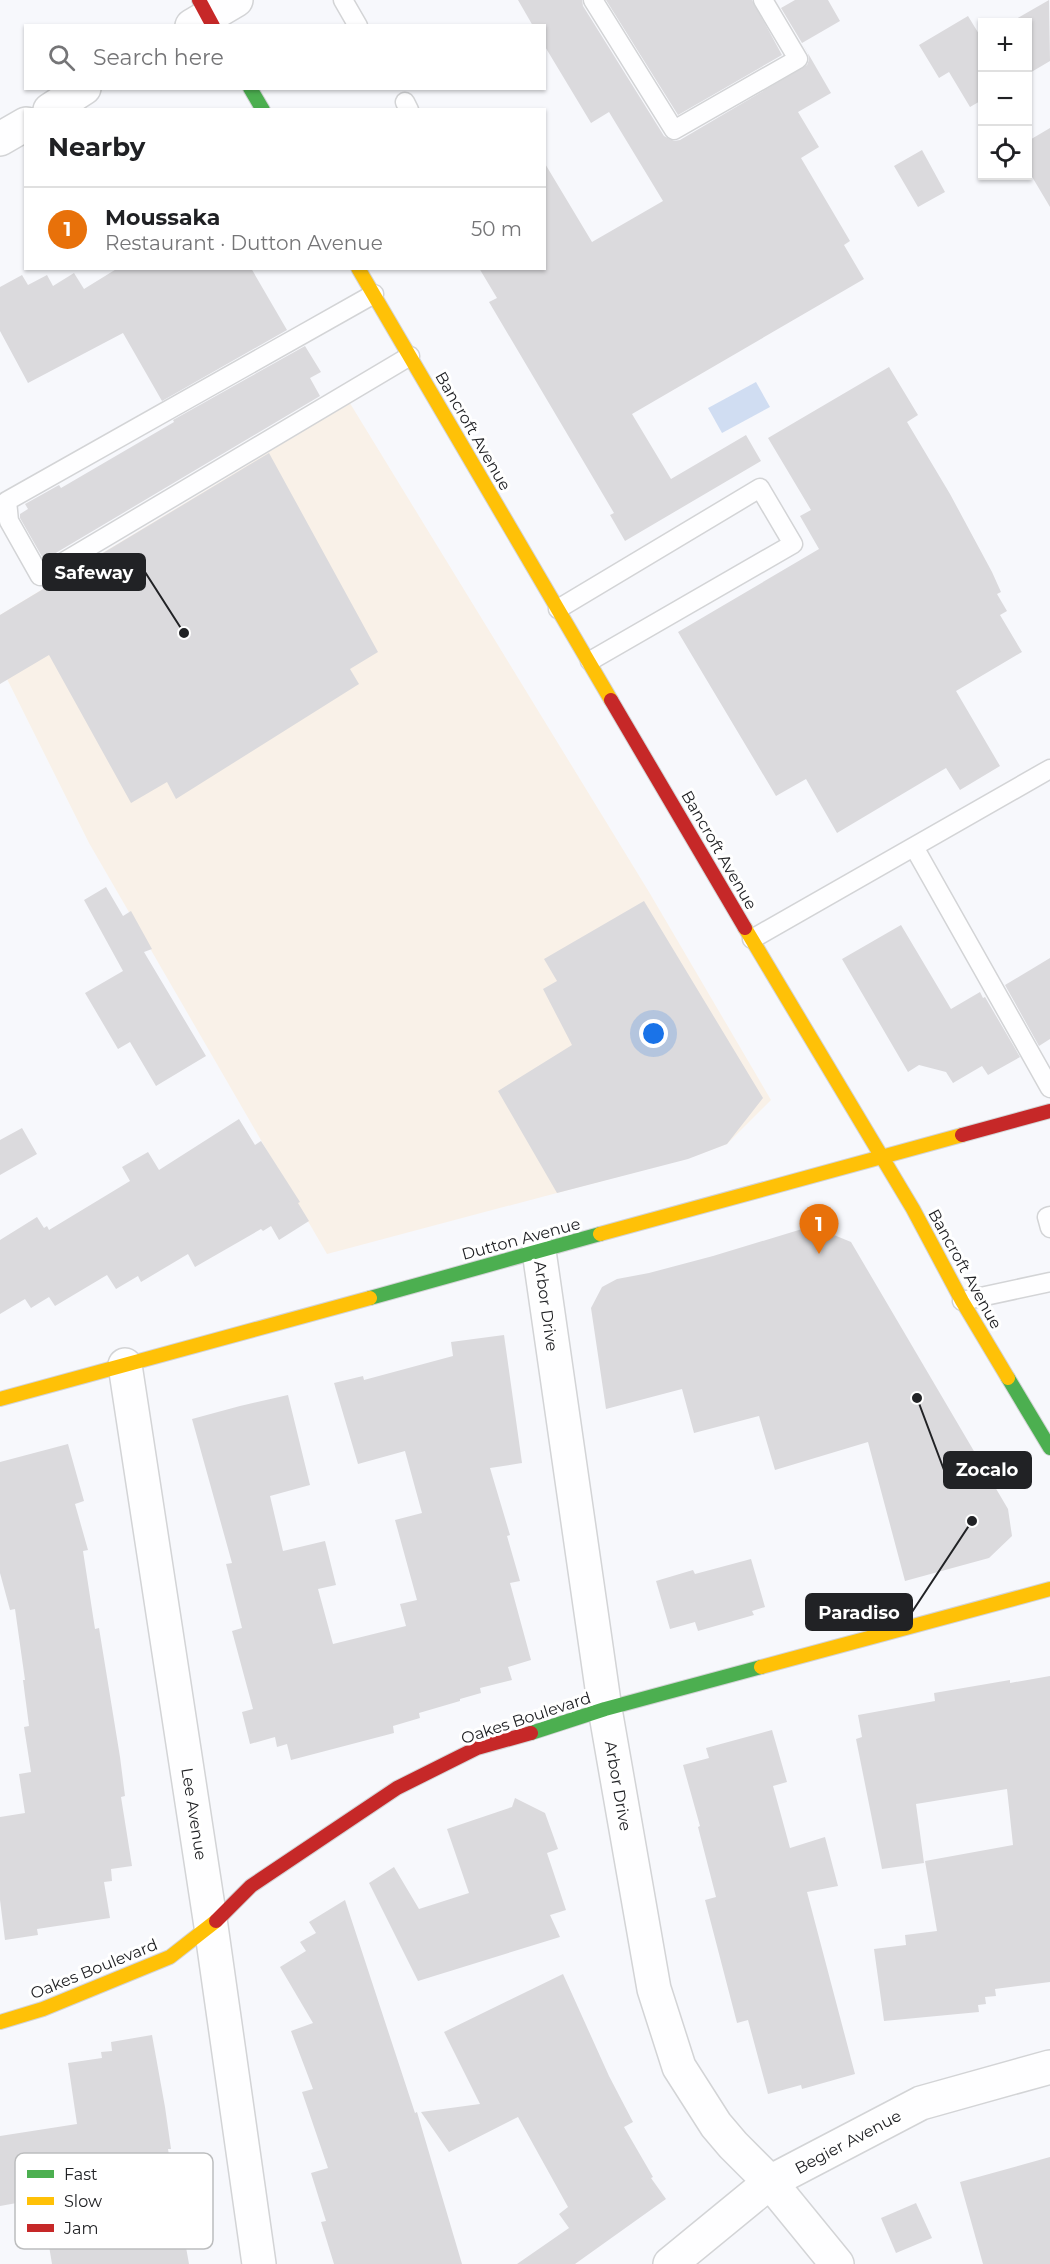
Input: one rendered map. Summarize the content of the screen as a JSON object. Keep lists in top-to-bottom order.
{
  "streets": {
    "street": [
      "Bancroft Avenue",
      "Dutton Avenue",
      "Arbor Drive",
      "Oakes Boulevard",
      "Lee Avenue",
      "Begier Avenue"
    ]
  },
  "crossings": [
    ["Bancroft Avenue", "Dutton Avenue"],
    ["Dutton Avenue", "Arbor Drive"],
    ["Dutton Avenue", "Lee Avenue"],
    ["Arbor Drive", "Oakes Boulevard"],
    ["Arbor Drive", "Begier Avenue"],
    ["Oakes Boulevard", "Lee Avenue"]
  ],
  "places": ["Safeway", "Zocalo", "Paradiso"],
  "legend": ["Fast", "Slow", "Jam"],
  "page": {
    "map_buttons": ["+", "−"],
    "search": "Search here",
    "heading": "Nearby",
    "list": [
      {
        "mark": "1",
        "name": "Moussaka",
        "note": "Restaurant · Dutton Avenue",
        "value": "50 m"
      }
    ],
    "pins": "1"
  }
}
